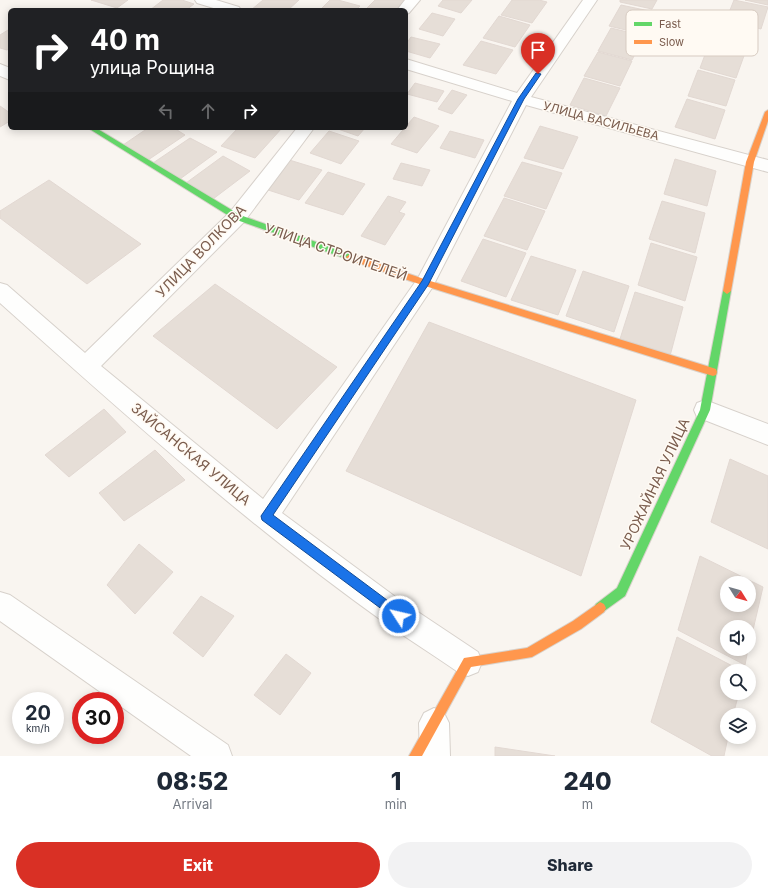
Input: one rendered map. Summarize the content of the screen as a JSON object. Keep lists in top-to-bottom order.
{
  "streets": {
    "street": [
      "УЛИЦА ВАСИЛЬЕВА",
      "УЛИЦА ВОЛКОВА",
      "УЛИЦА СТРОИТЕЛЕЙ",
      "ЗАЙСАНСКАЯ УЛИЦА",
      "УРОЖАЙНАЯ УЛИЦА"
    ]
  },
  "crossings": [
    ["УЛИЦА ВАСИЛЬЕВА", "УРОЖАЙНАЯ УЛИЦА"],
    ["УЛИЦА ВОЛКОВА", "УЛИЦА СТРОИТЕЛЕЙ"],
    ["УЛИЦА ВОЛКОВА", "ЗАЙСАНСКАЯ УЛИЦА"],
    ["УЛИЦА СТРОИТЕЛЕЙ", "УРОЖАЙНАЯ УЛИЦА"],
    ["ЗАЙСАНСКАЯ УЛИЦА", "УРОЖАЙНАЯ УЛИЦА"]
  ],
  "legend": ["Fast", "Slow"],
  "north": "bottom right",
  "page": {
    "turn": ["40 m", "улица Рощина"],
    "speed": "20 km/h",
    "limit": "30",
    "eta": [
      "08:52",
      "Arrival",
      "1",
      "min",
      "240",
      "m"
    ],
    "buttons": ["Exit", "Share"]
  }
}
